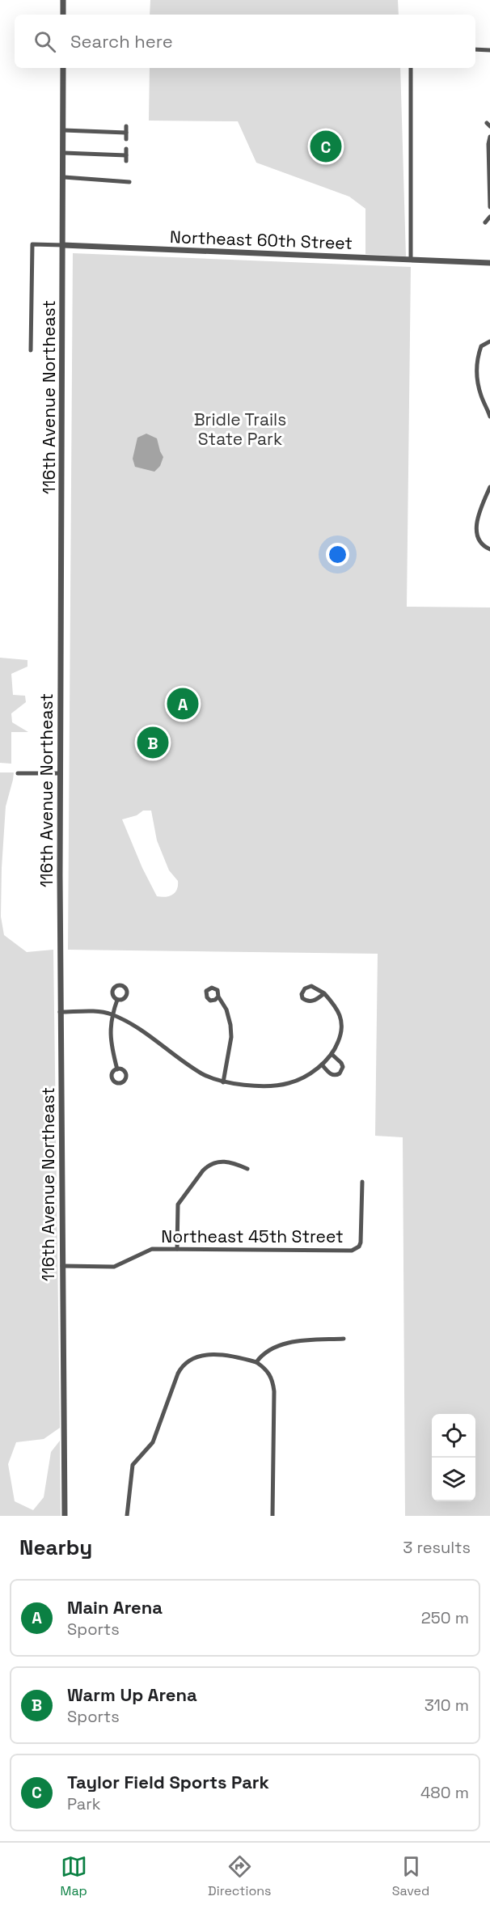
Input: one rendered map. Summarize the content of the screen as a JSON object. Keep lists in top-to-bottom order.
{
  "streets": {
    "street": ["Northeast 60th Street", "116th Avenue Northeast", "Northeast 45th Street"]
  },
  "crossings": [
    ["Northeast 60th Street", "116th Avenue Northeast"],
    ["116th Avenue Northeast", "Northeast 45th Street"]
  ],
  "parks": ["Bridle Trails State Park"],
  "page": {
    "search": "Search here",
    "pins": ["C", "A", "B"],
    "heading": ["Nearby", "3 results"],
    "list": [
      {
        "mark": "A",
        "name": "Main Arena",
        "note": "Sports",
        "value": "250 m"
      },
      {
        "mark": "B",
        "name": "Warm Up Arena",
        "note": "Sports",
        "value": "310 m"
      },
      {
        "mark": "C",
        "name": "Taylor Field Sports Park",
        "note": "Park",
        "value": "480 m"
      }
    ],
    "nav": ["Map", "Directions", "Saved"]
  }
}
